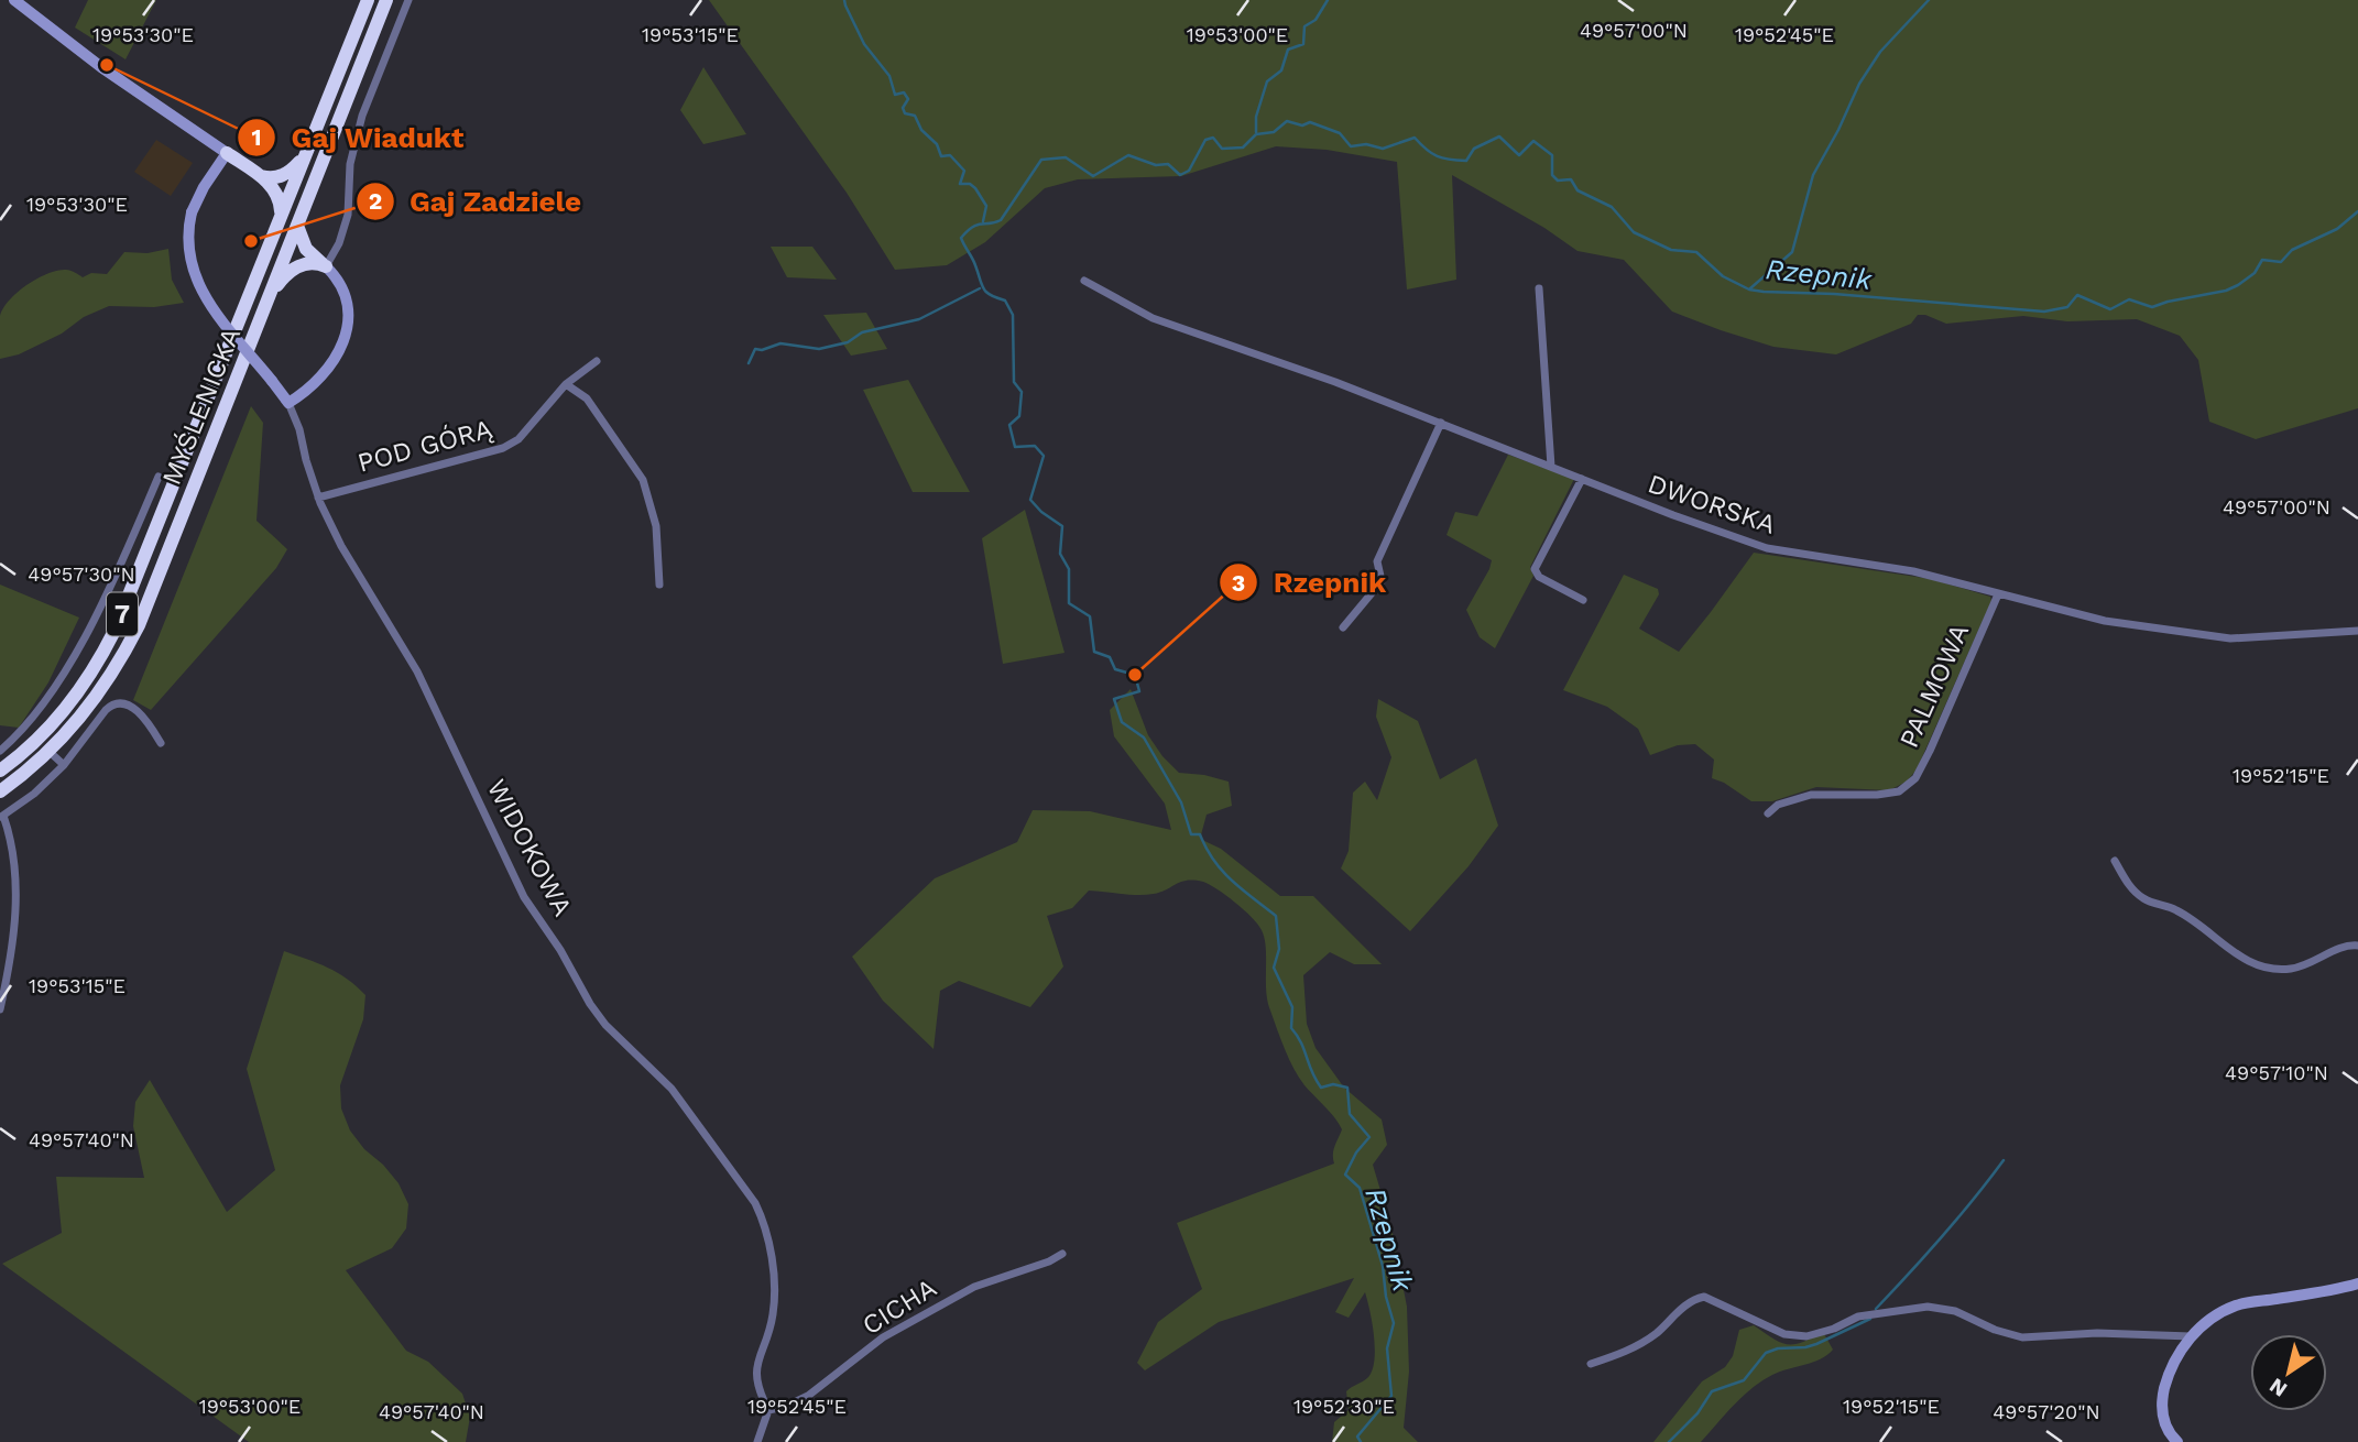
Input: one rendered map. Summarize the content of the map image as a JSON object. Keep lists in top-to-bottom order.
{
  "streets": {
    "highway": ["MYŚLENICKA", "7"],
    "street": [
      "POD GÓRĄ",
      "DWORSKA",
      "PALMOWA",
      "WIDOKOWA",
      "CICHA"
    ]
  },
  "crossings": [
    ["POD GÓRĄ", "WIDOKOWA"],
    ["DWORSKA", "PALMOWA"],
    ["WIDOKOWA", "CICHA"]
  ],
  "water": ["Rzepnik"],
  "places": ["Gaj Wiadukt", "Gaj Zadziele", "Rzepnik"],
  "north": "bottom left",
  "coordinates": [
    "49°57'00\"N",
    "19°53'30\"E",
    "19°53'15\"E",
    "19°53'00\"E",
    "19°52'45\"E",
    "49°57'30\"N",
    "19°52'15\"E",
    "49°57'10\"N",
    "49°57'40\"N",
    "19°52'30\"E",
    "49°57'20\"N"
  ]
}
